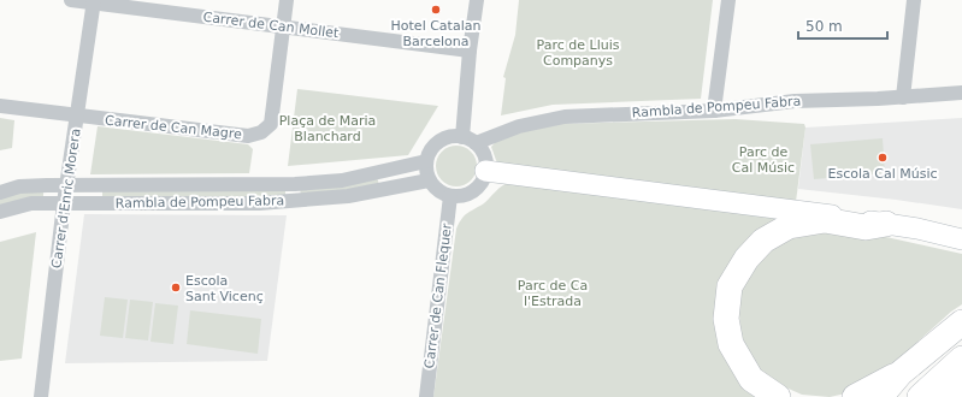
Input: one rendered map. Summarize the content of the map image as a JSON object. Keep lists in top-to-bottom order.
{
  "streets": {
    "street": [
      "Carrer de Can Mollet",
      "Rambla de Pompeu Fabra",
      "Carrer de Can Magre",
      "Carrer d'Enric Morera",
      "Carrer de Can Flequer"
    ]
  },
  "crossings": [
    ["Carrer de Can Mollet", "Carrer de Can Magre"],
    ["Carrer de Can Mollet", "Carrer d'Enric Morera"],
    ["Rambla de Pompeu Fabra", "Carrer d'Enric Morera"],
    ["Rambla de Pompeu Fabra", "Carrer de Can Flequer"],
    ["Carrer de Can Magre", "Carrer d'Enric Morera"]
  ],
  "parks": [
    "Parc de Lluis Companys",
    "Plaça de Maria Blanchard",
    "Parc de Cal Músic",
    "Parc de Ca l'Estrada"
  ],
  "places": ["Hotel Catalan Barcelona", "Escola Cal Músic", "Escola Sant Vicenç"],
  "scale_bar": "50 m"
}
